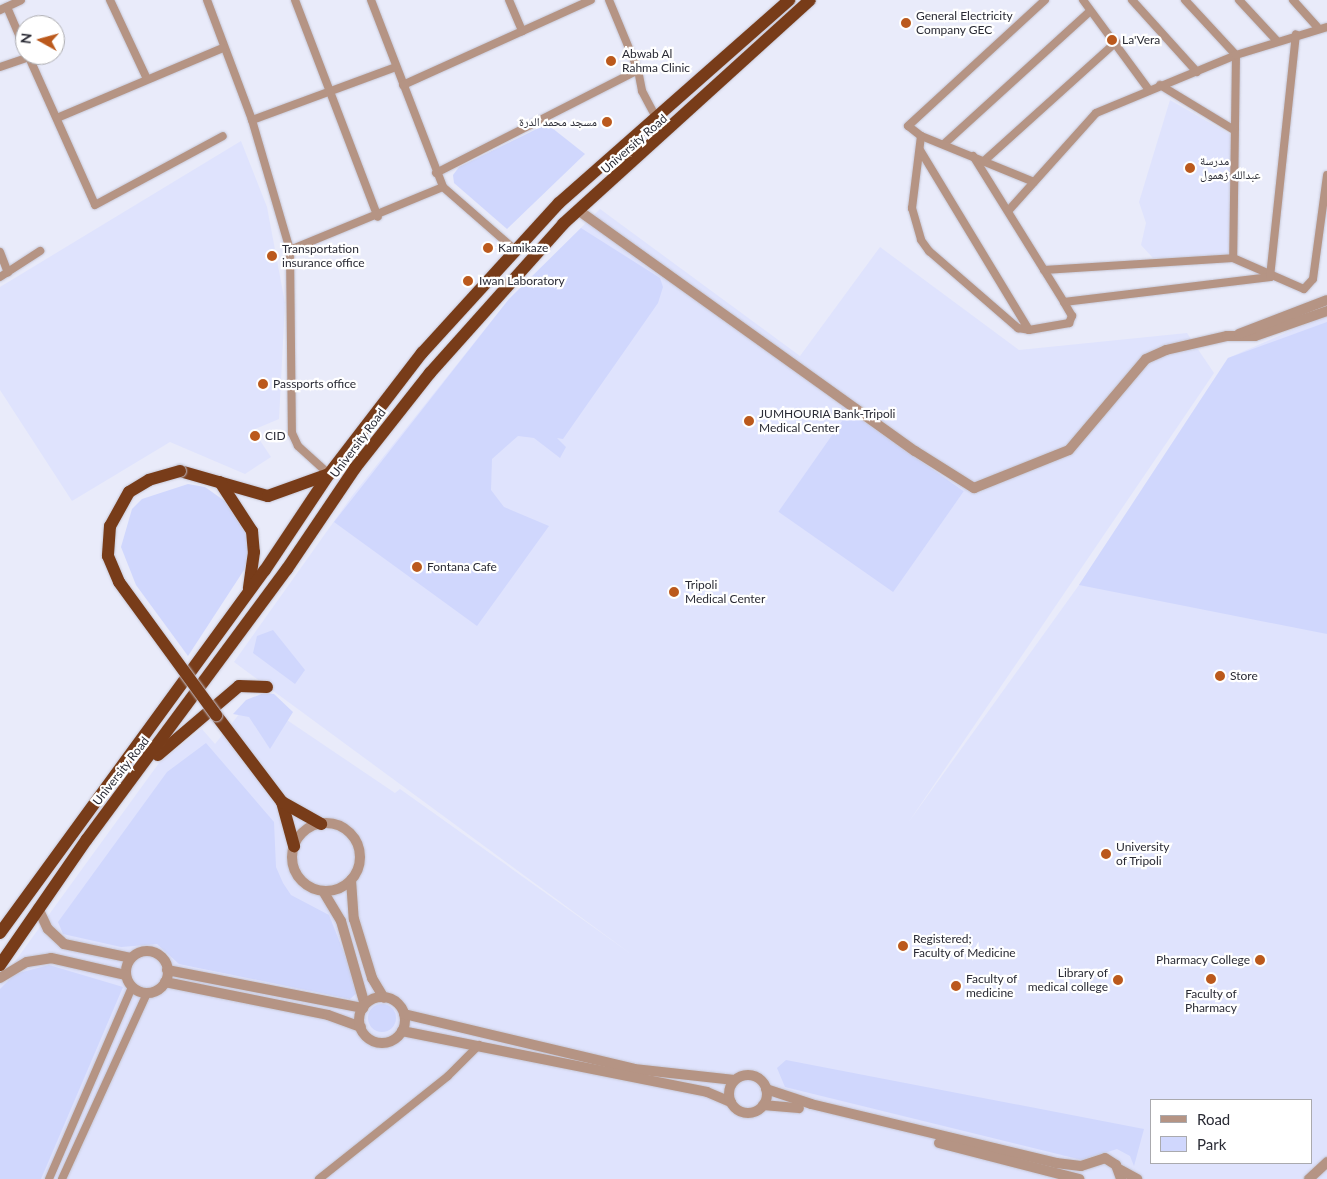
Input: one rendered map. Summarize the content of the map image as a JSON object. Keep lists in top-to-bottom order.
{
  "streets": {
    "highway": ["University Road"]
  },
  "places": [
    "General Electricity Company GEC",
    "La'Vera",
    "Abwab Al Rahma Clinic",
    "مسجد محمد الدرة",
    "مدرسة عبدالله زهمول",
    "Kamikaze",
    "Transportation insurance office",
    "Iwan Laboratory",
    "Passports office",
    "JUMHOURIA Bank-Tripoli Medical Center",
    "CID",
    "Fontana Cafe",
    "Tripoli Medical Center",
    "Store",
    "University of Tripoli",
    "Registered; Faculty of Medicine",
    "Pharmacy College",
    "Faculty of Pharmacy",
    "Library of medical college",
    "Faculty of medicine"
  ],
  "legend": ["Road", "Park"],
  "north": "left"
}
